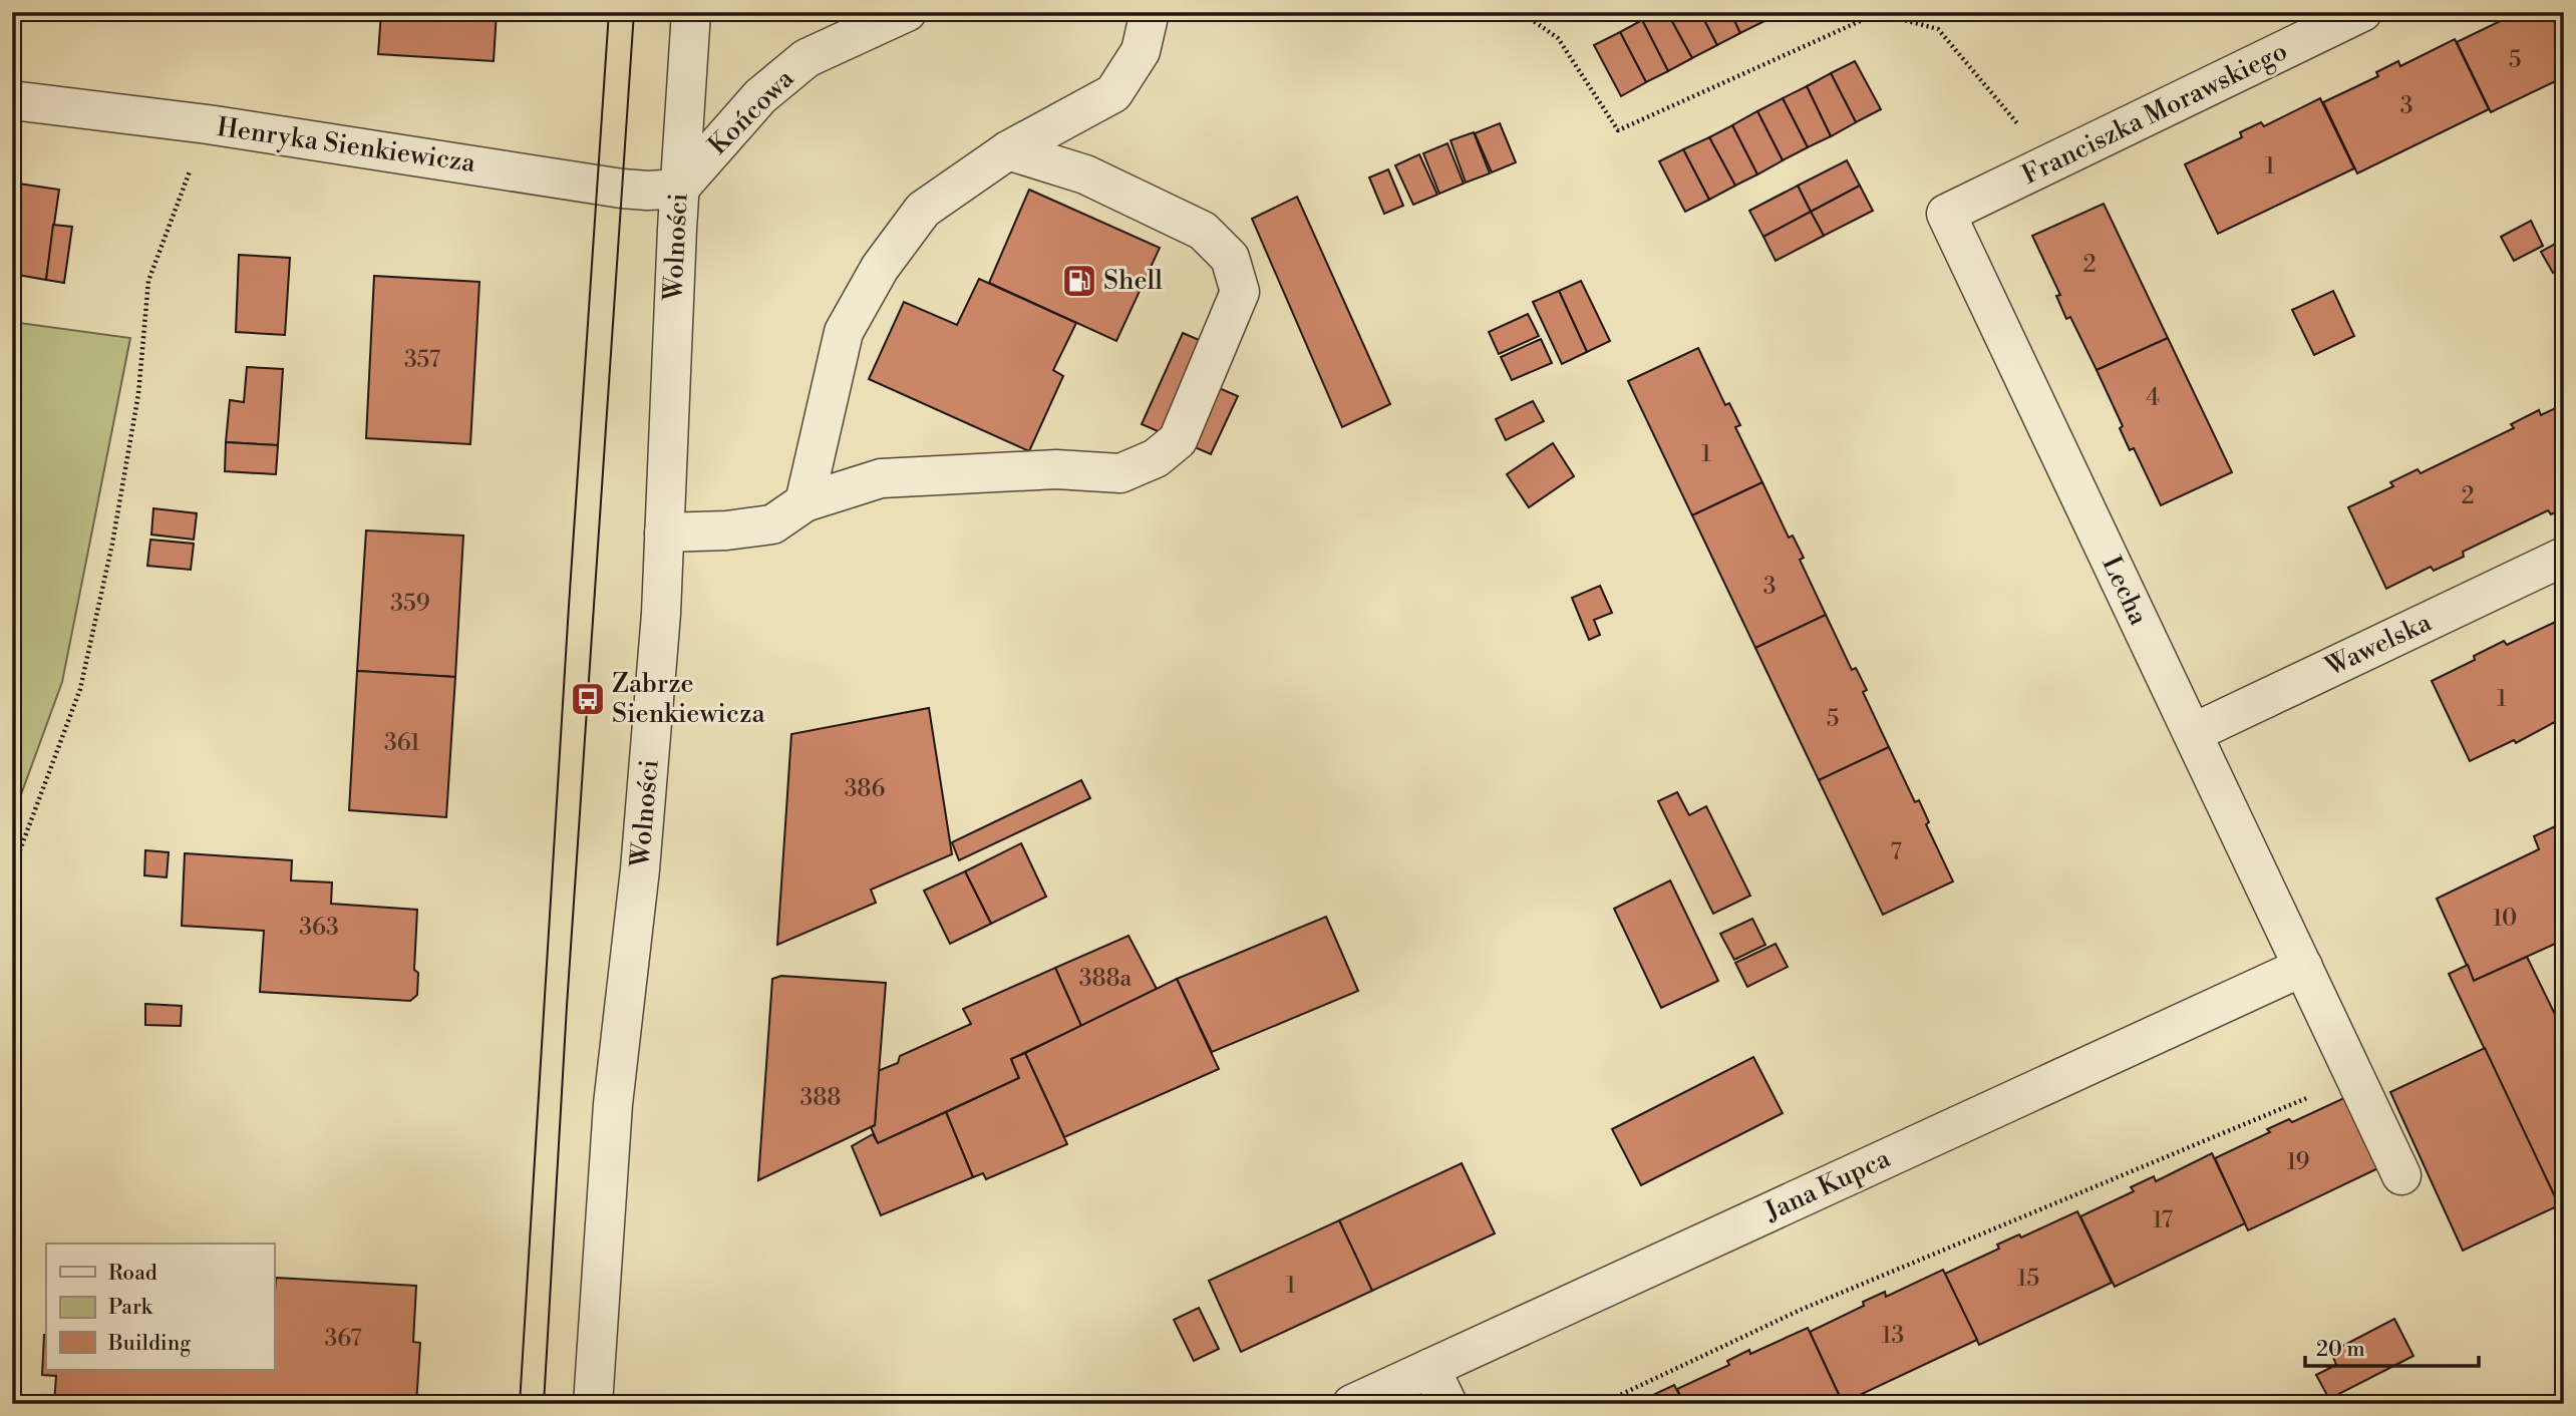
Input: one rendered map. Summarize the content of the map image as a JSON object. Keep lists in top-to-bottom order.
{
  "streets": {
    "street": [
      "Końcowa",
      "Franciszka Morawskiego",
      "Henryka Sienkiewicza",
      "Wolności",
      "Lecha",
      "Wawelska",
      "Jana Kupca"
    ]
  },
  "crossings": [
    ["Końcowa", "Henryka Sienkiewicza"],
    ["Końcowa", "Wolności"],
    ["Franciszka Morawskiego", "Lecha"],
    ["Henryka Sienkiewicza", "Wolności"],
    ["Lecha", "Wawelska"],
    ["Lecha", "Jana Kupca"]
  ],
  "places": {
    "fuel station": ["Shell"],
    "bus stop": ["Zabrze Sienkiewicza"]
  },
  "house_numbers": [
    "5",
    "3",
    "1",
    "2",
    "357",
    "4",
    "1",
    "2",
    "3",
    "359",
    "1",
    "5",
    "361",
    "386",
    "7",
    "10",
    "363",
    "388a",
    "388",
    "19",
    "17",
    "15",
    "1",
    "13",
    "367"
  ],
  "legend": ["Road", "Park", "Building"],
  "scale_bar": "20 m"
}
